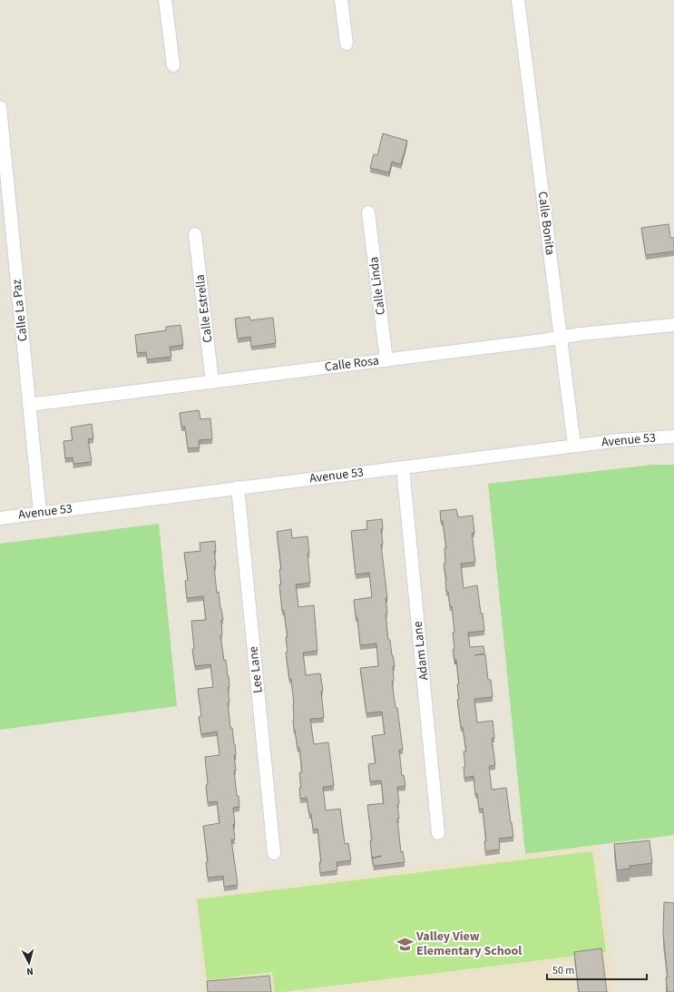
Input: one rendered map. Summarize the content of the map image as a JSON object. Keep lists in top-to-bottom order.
{
  "streets": {
    "street": [
      "Calle Bonita",
      "Calle Linda",
      "Calle Estrella",
      "Calle La Paz",
      "Calle Rosa",
      "Avenue 53",
      "Adam Lane",
      "Lee Lane"
    ]
  },
  "crossings": [
    ["Calle Bonita", "Calle Rosa"],
    ["Calle Bonita", "Avenue 53"],
    ["Calle Linda", "Calle Rosa"],
    ["Calle Estrella", "Calle Rosa"],
    ["Calle La Paz", "Calle Rosa"],
    ["Calle La Paz", "Avenue 53"],
    ["Avenue 53", "Adam Lane"],
    ["Avenue 53", "Lee Lane"]
  ],
  "places": {
    "school or university": ["Valley View Elementary School"]
  },
  "scale_bar": "50 m",
  "north": "bottom"
}
